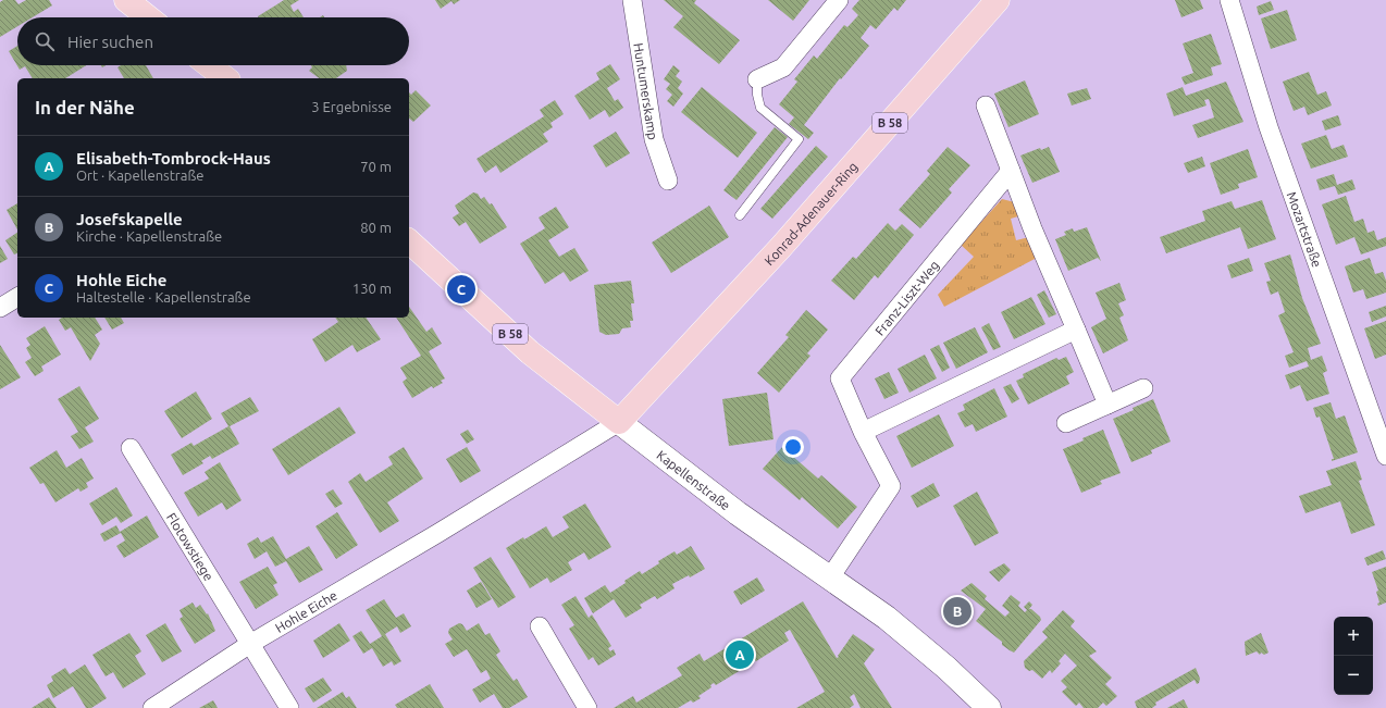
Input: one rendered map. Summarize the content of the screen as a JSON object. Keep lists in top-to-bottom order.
{
  "streets": {
    "main road": ["B 58", "Konrad-Adenauer-Ring", "Kapellenstraße"],
    "street": [
      "Huntumerskamp",
      "Mozartstraße",
      "Franz-Liszt-Weg",
      "Flotowstiege",
      "Hohle Eiche"
    ]
  },
  "crossings": [
    ["Konrad-Adenauer-Ring", "Kapellenstraße"],
    ["Konrad-Adenauer-Ring", "Hohle Eiche"],
    ["Franz-Liszt-Weg", "Kapellenstraße"],
    ["Kapellenstraße", "Hohle Eiche"],
    ["Flotowstiege", "Hohle Eiche"]
  ],
  "page": {
    "search": "Hier suchen",
    "heading": ["In der Nähe", "3 Ergebnisse"],
    "list": [
      {
        "mark": "A",
        "name": "Elisabeth-Tombrock-Haus",
        "note": "Ort · Kapellenstraße",
        "value": "70 m"
      },
      {
        "mark": "B",
        "name": "Josefskapelle",
        "note": "Kirche · Kapellenstraße",
        "value": "80 m"
      },
      {
        "mark": "C",
        "name": "Hohle Eiche",
        "note": "Haltestelle · Kapellenstraße",
        "value": "130 m"
      }
    ],
    "pins": ["C", "B", "A"],
    "map_buttons": ["+", "−"]
  }
}
